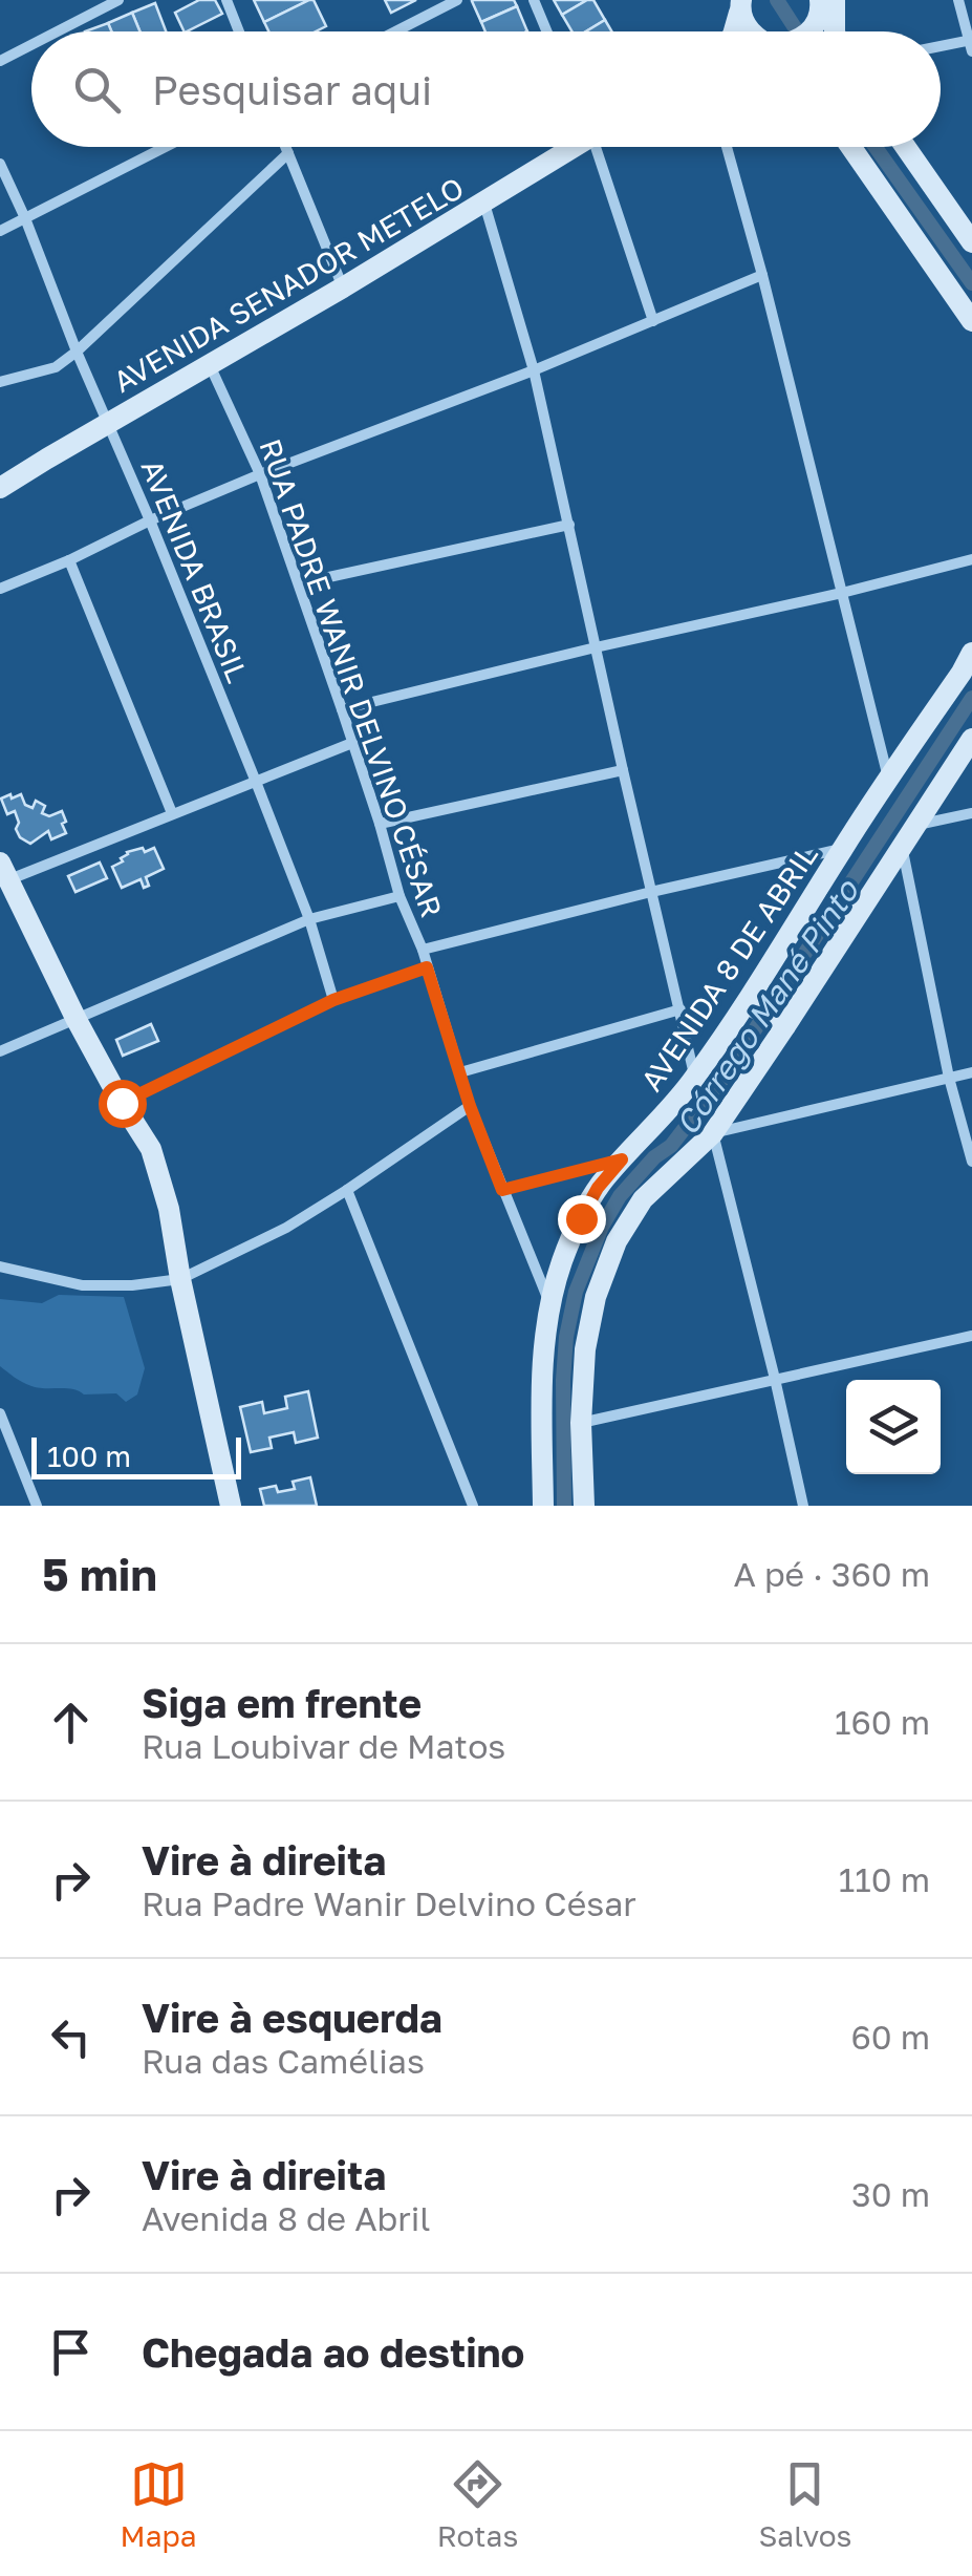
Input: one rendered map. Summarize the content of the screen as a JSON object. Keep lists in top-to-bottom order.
{
  "streets": {
    "main road": ["AVENIDA SENADOR METELO", "AVENIDA 8 DE ABRIL"],
    "street": ["AVENIDA BRASIL", "RUA PADRE WANIR DELVINO CÉSAR"]
  },
  "crossings": [
    ["AVENIDA SENADOR METELO", "AVENIDA BRASIL"],
    ["AVENIDA SENADOR METELO", "RUA PADRE WANIR DELVINO CÉSAR"],
    ["RUA PADRE WANIR DELVINO CÉSAR", "AVENIDA 8 DE ABRIL"]
  ],
  "water": ["Córrego Mané Pinto"],
  "scale_bar": "100 m",
  "page": {
    "search": "Pesquisar aqui",
    "scale": "100 m",
    "heading": ["5 min", "A pé · 360 m"],
    "list": [
      ["Siga em frente", "Rua Loubivar de Matos", "160 m"],
      ["Vire à direita", "Rua Padre Wanir Delvino César", "110 m"],
      ["Vire à esquerda", "Rua das Camélias", "60 m"],
      ["Vire à direita", "Avenida 8 de Abril", "30 m"],
      "Chegada ao destino"
    ],
    "nav": ["Mapa", "Rotas", "Salvos"]
  }
}
